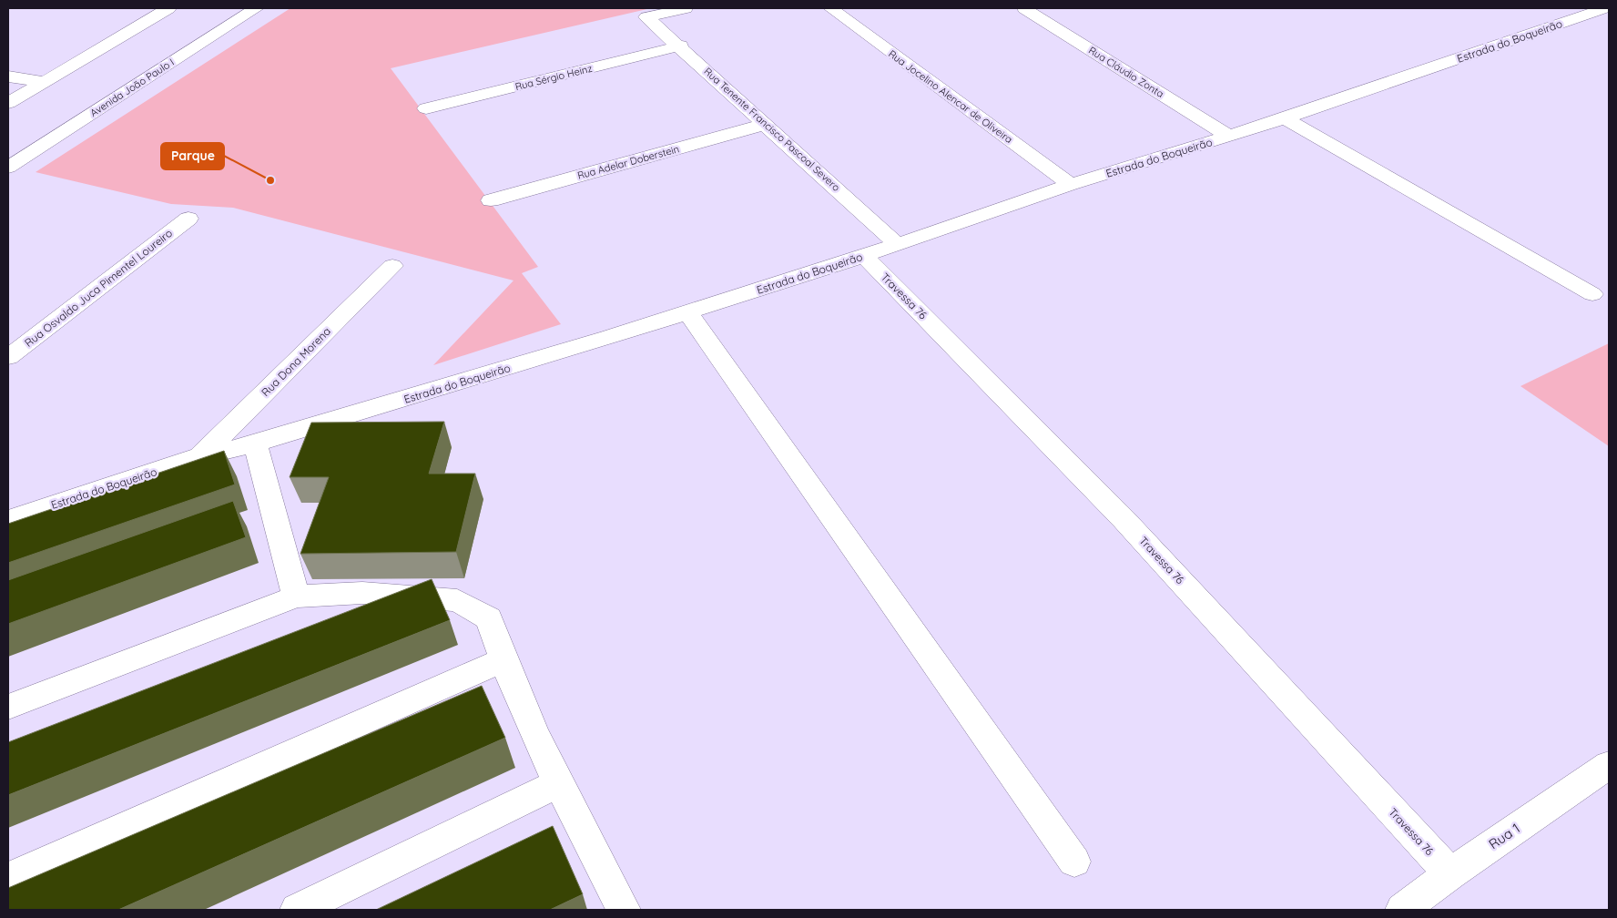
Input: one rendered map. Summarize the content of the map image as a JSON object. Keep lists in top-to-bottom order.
{
  "streets": {
    "street": [
      "Estrada do Boqueirão",
      "Rua Cláudio Zonta",
      "Rua Sérgio Heinz",
      "Avenida João Paulo I",
      "Rua Jocelino Alencar de Oliveira",
      "Rua Tenente Francisco Pascoal Severo",
      "Rua Adelar Doberstein",
      "Rua Osvaldo Juca Pimentel Loureiro",
      "Travessa 76",
      "Rua Dona Morena",
      "Rua 1"
    ]
  },
  "crossings": [
    ["Estrada do Boqueirão", "Rua Cláudio Zonta"],
    ["Estrada do Boqueirão", "Rua Jocelino Alencar de Oliveira"],
    ["Estrada do Boqueirão", "Rua Tenente Francisco Pascoal Severo"],
    ["Estrada do Boqueirão", "Travessa 76"],
    ["Estrada do Boqueirão", "Rua Dona Morena"],
    ["Rua Sérgio Heinz", "Rua Tenente Francisco Pascoal Severo"],
    ["Rua Tenente Francisco Pascoal Severo", "Rua Adelar Doberstein"],
    ["Travessa 76", "Rua 1"]
  ],
  "places": ["Parque"]
}
